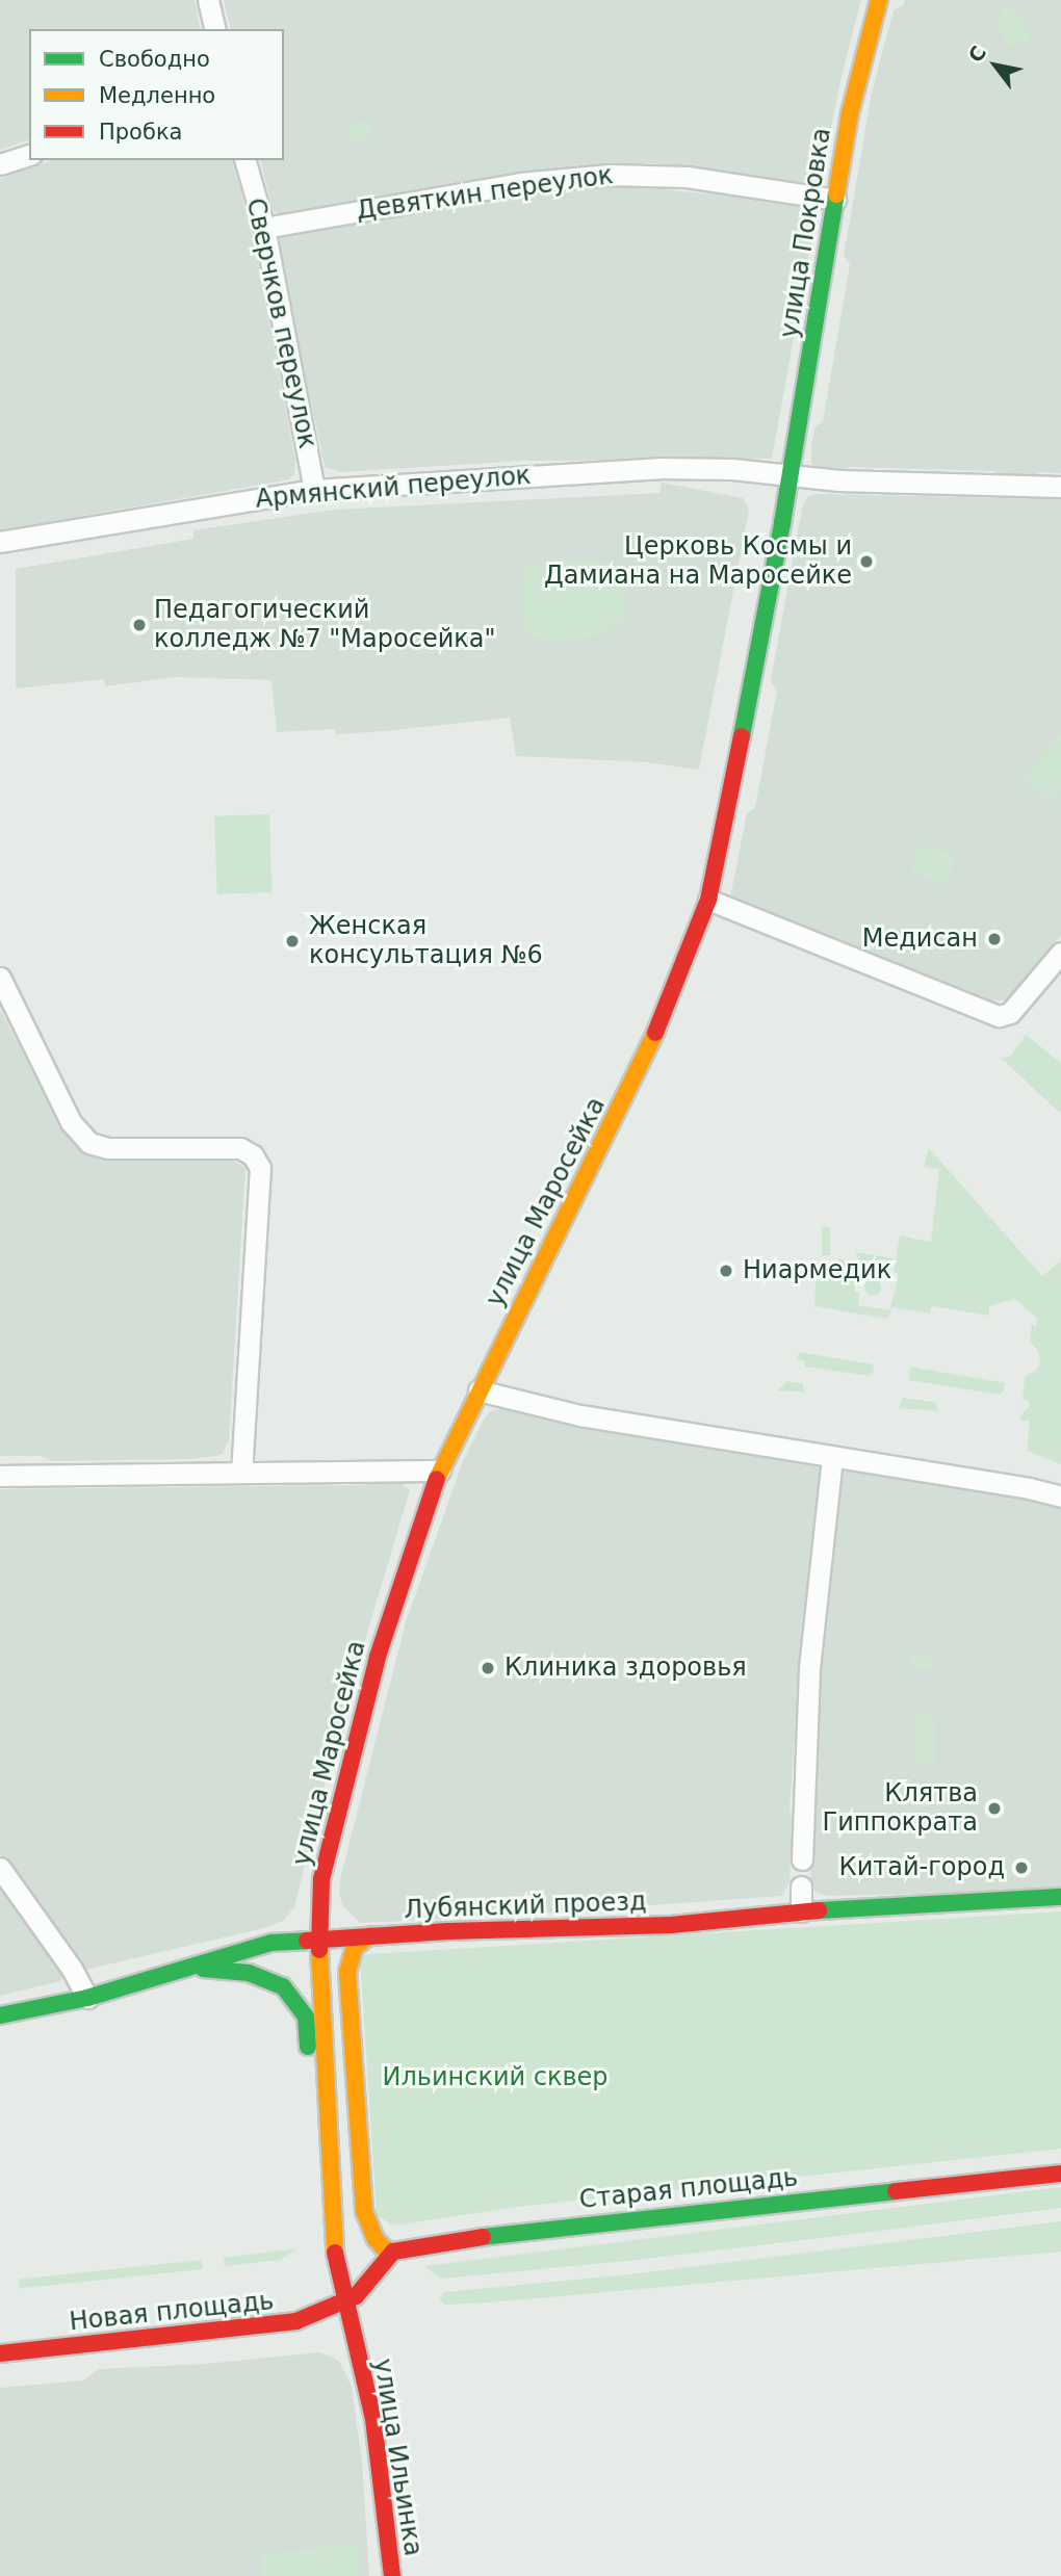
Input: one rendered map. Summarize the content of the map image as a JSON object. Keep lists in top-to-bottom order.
{
  "streets": {
    "main road": [
      "улица Покровка",
      "улица Маросейка",
      "Лубянский проезд",
      "Старая площадь",
      "Новая площадь",
      "улица Ильинка"
    ],
    "street": ["Девяткин переулок", "Сверчков переулок", "Армянский переулок"]
  },
  "crossings": [
    ["Девяткин переулок", "улица Покровка"],
    ["Девяткин переулок", "Сверчков переулок"],
    ["улица Покровка", "Армянский переулок"],
    ["улица Покровка", "улица Маросейка"],
    ["Сверчков переулок", "Армянский переулок"],
    ["Армянский переулок", "улица Маросейка"],
    ["улица Маросейка", "Лубянский проезд"],
    ["улица Маросейка", "улица Ильинка"],
    ["Новая площадь", "улица Ильинка"]
  ],
  "parks": ["Ильинский сквер"],
  "places": [
    "Церковь Космы и Дамиана на Маросейке",
    "Педагогический колледж №7 \"Маросейка\"",
    "Медисан",
    "Женская консультация №6",
    "Ниармедик",
    "Клиника здоровья",
    "Клятва Гиппократа",
    "Китай-город"
  ],
  "legend": ["Свободно", "Медленно", "Пробка"],
  "north": "top left"
}
